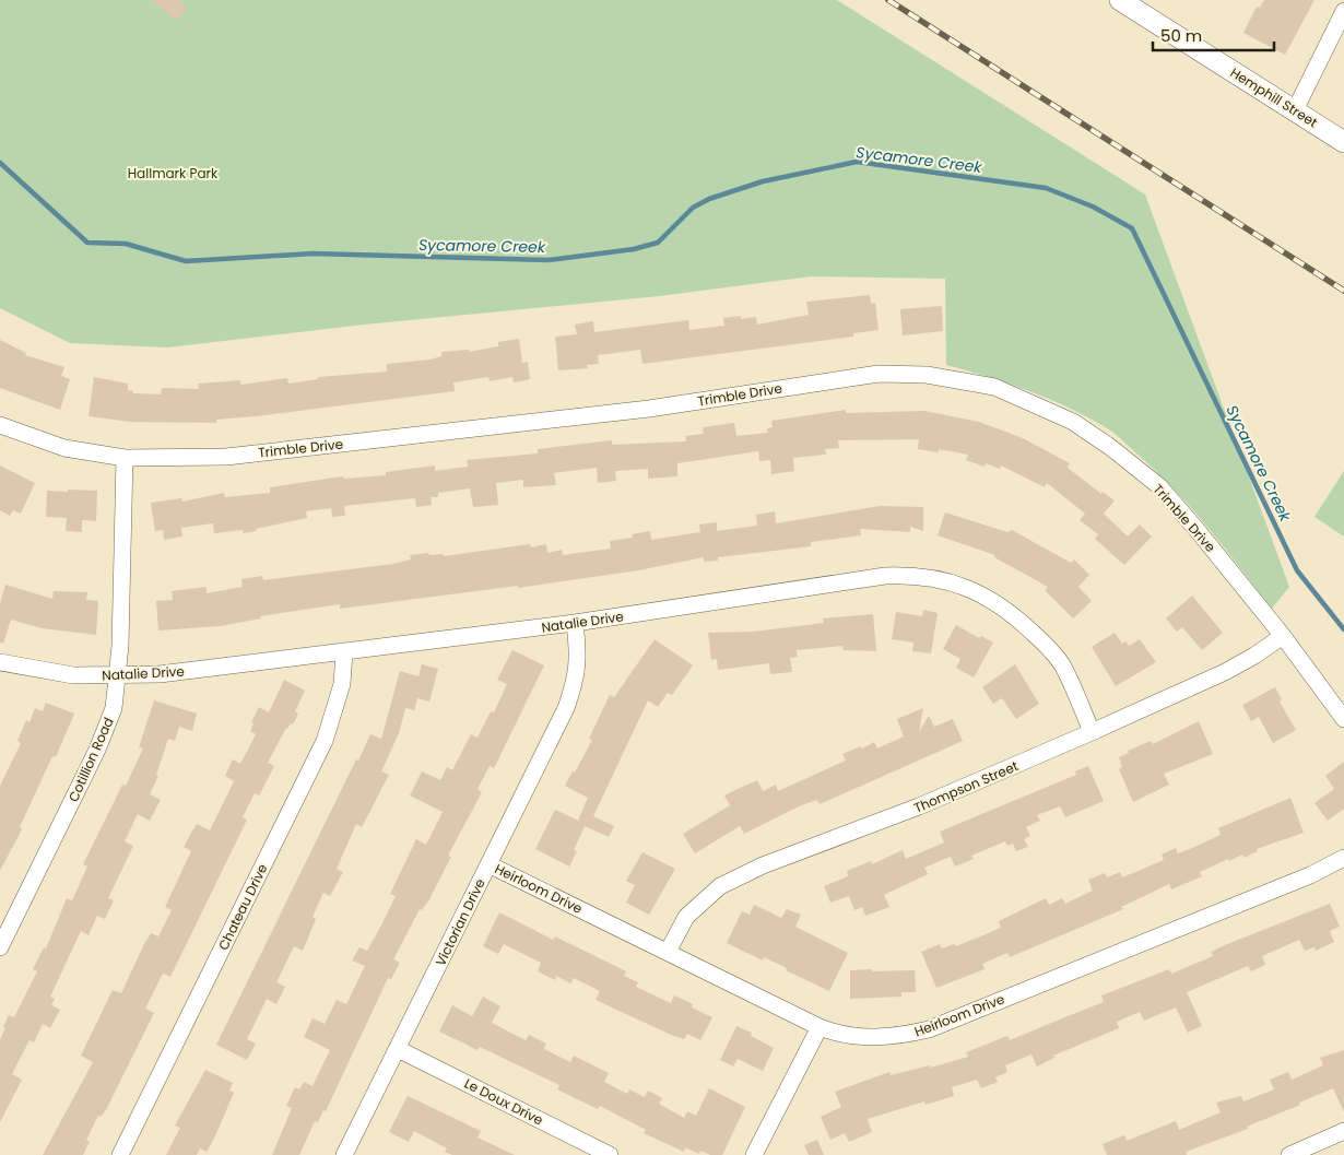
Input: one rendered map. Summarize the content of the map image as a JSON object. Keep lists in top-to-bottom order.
{
  "streets": {
    "street": [
      "Hemphill Street",
      "Trimble Drive",
      "Natalie Drive",
      "Cotillion Road",
      "Thompson Street",
      "Heirloom Drive",
      "Chateau Drive",
      "Victorian Drive",
      "Le Doux Drive"
    ]
  },
  "crossings": [
    ["Trimble Drive", "Cotillion Road"],
    ["Trimble Drive", "Thompson Street"],
    ["Natalie Drive", "Cotillion Road"],
    ["Natalie Drive", "Thompson Street"],
    ["Natalie Drive", "Chateau Drive"],
    ["Natalie Drive", "Victorian Drive"],
    ["Thompson Street", "Heirloom Drive"],
    ["Heirloom Drive", "Victorian Drive"],
    ["Victorian Drive", "Le Doux Drive"]
  ],
  "water": ["Sycamore Creek"],
  "parks": ["Hallmark Park"],
  "scale_bar": "50 m"
}
